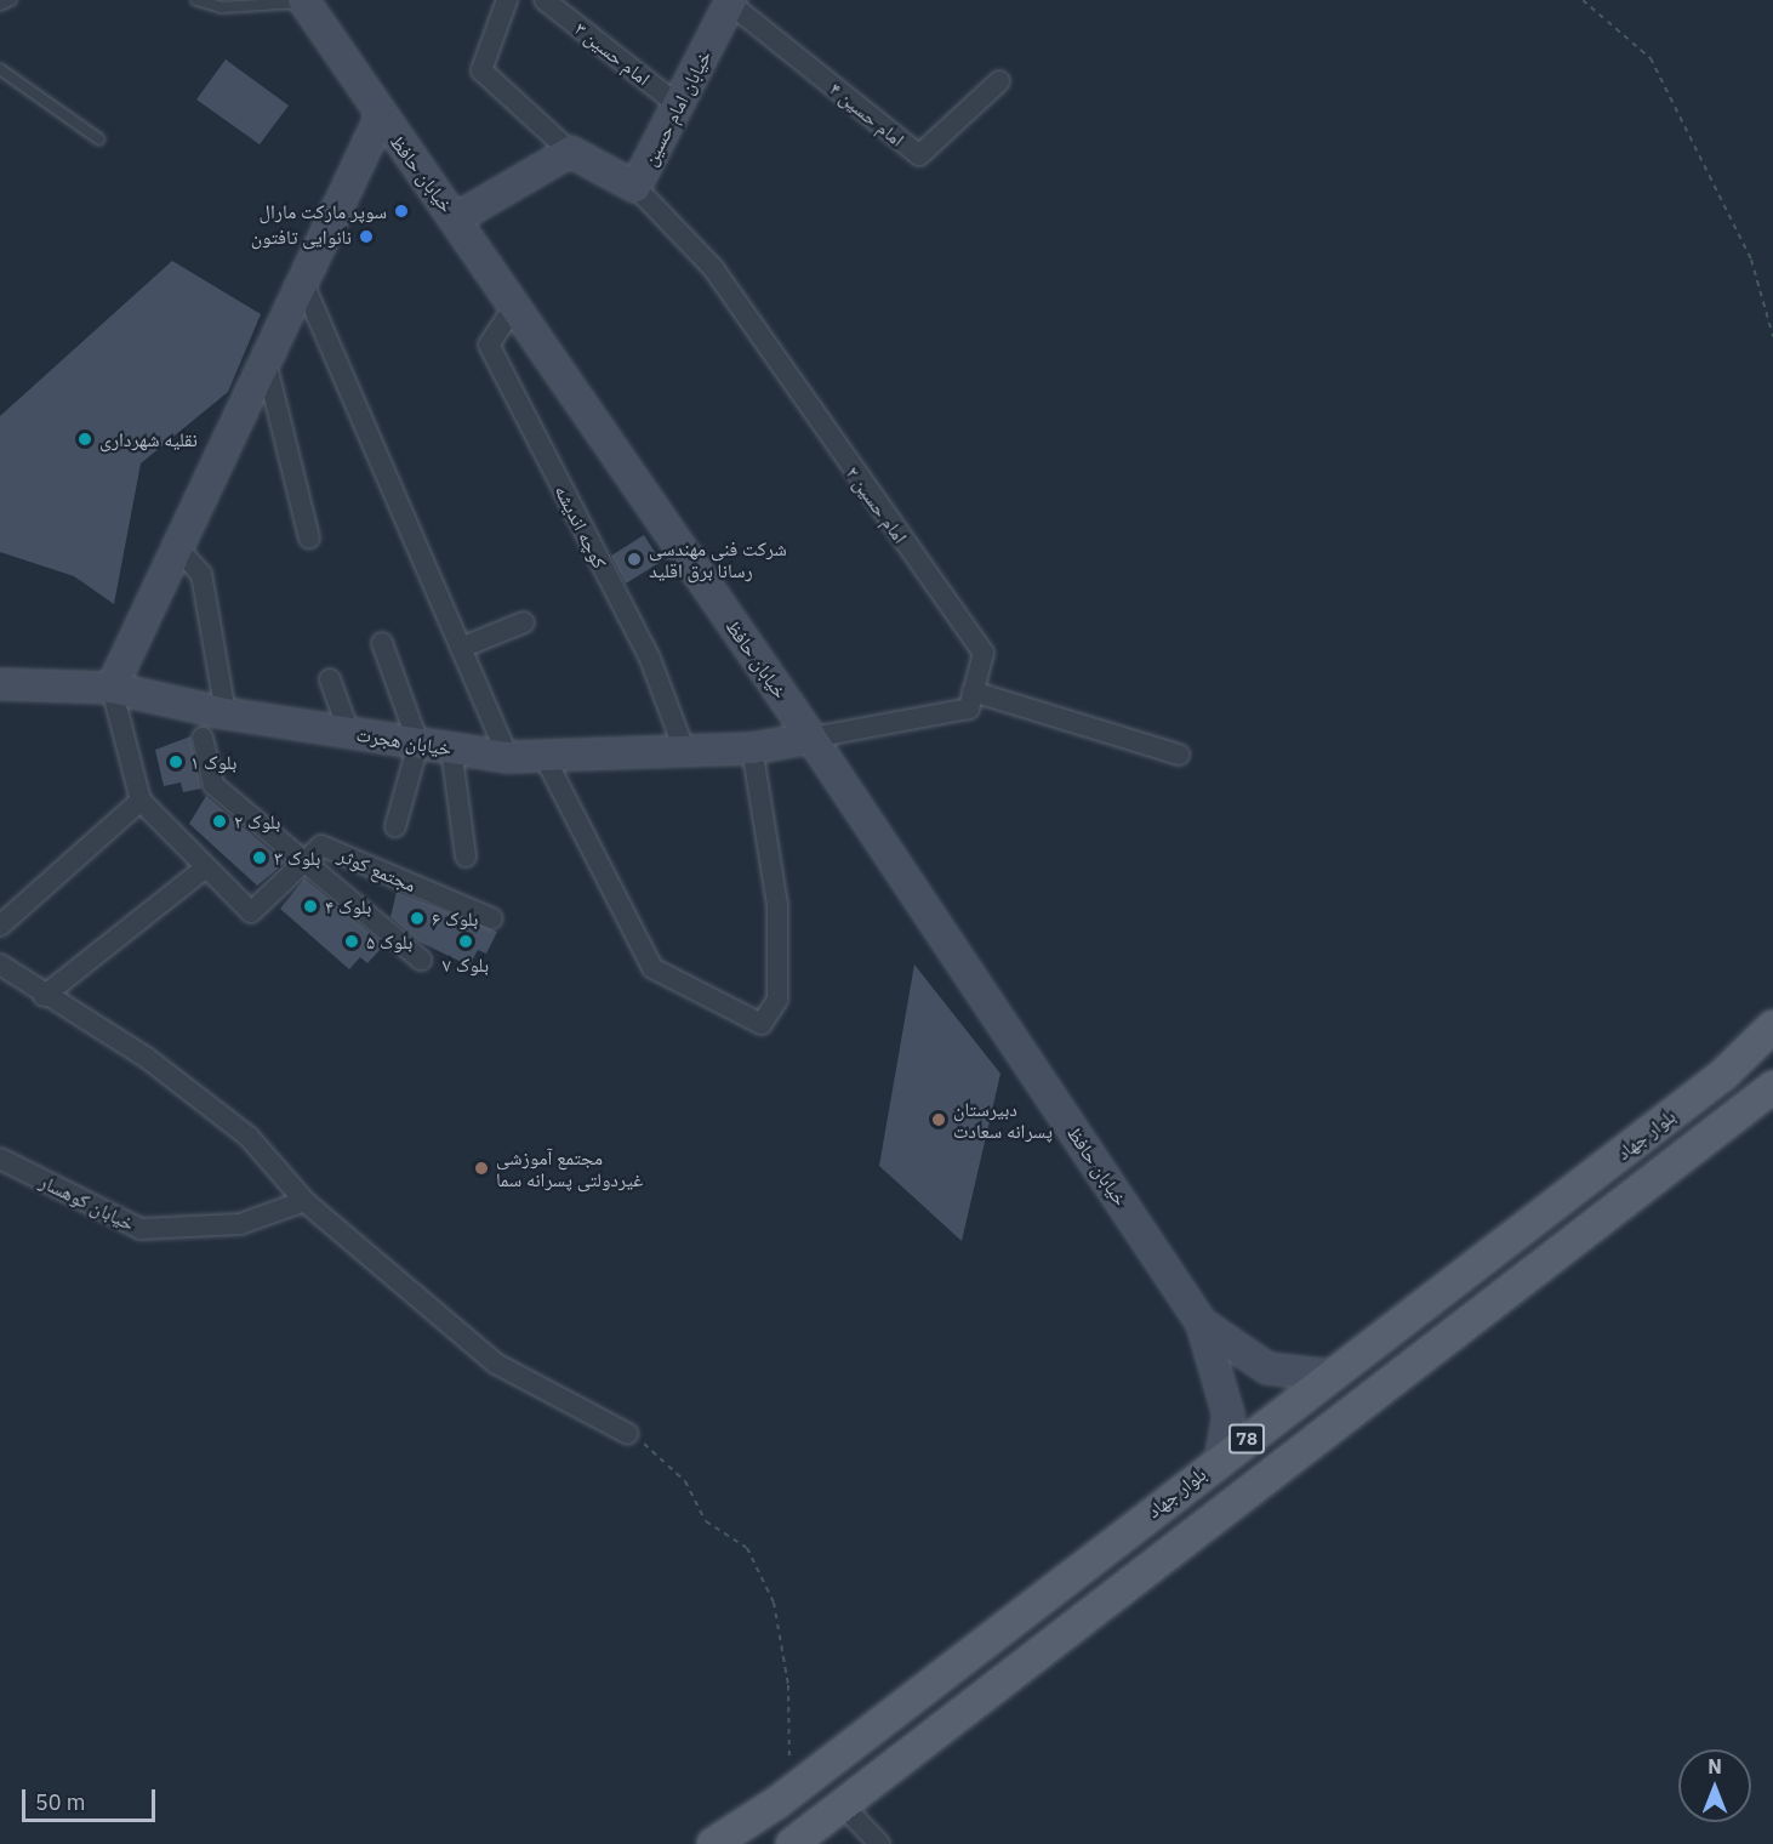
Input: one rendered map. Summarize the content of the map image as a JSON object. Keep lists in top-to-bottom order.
{
  "streets": {
    "main road": ["بلوار جهاد", "78"],
    "street": [
      "امام حسین ۳",
      "خیابان امام حسین",
      "امام حسین ۴",
      "خیابان حافظ",
      "امام حسین ۲",
      "کوچه اندیشه",
      "خیابان هجرت",
      "مجتمع کوثر",
      "خیابان کوهسار"
    ]
  },
  "crossings": [
    ["امام حسین ۳", "خیابان امام حسین"],
    ["خیابان امام حسین", "امام حسین ۴"],
    ["خیابان امام حسین", "امام حسین ۲"],
    ["خیابان حافظ", "کوچه اندیشه"],
    ["خیابان حافظ", "خیابان هجرت"],
    ["کوچه اندیشه", "خیابان هجرت"]
  ],
  "places": [
    "سوپر مارکت مارال",
    "نانوایی تافتون",
    "نقلیه شهرداری",
    "شرکت فنی مهندسی رسانا برق اقلید",
    "بلوک ۱",
    "بلوک ۲",
    "بلوک ۳",
    "بلوک ۴",
    "بلوک ۶",
    "بلوک ۵",
    "بلوک ۷",
    "دبیرستان پسرانه سعادت",
    "مجتمع آموزشی غیردولتی پسرانه سما"
  ],
  "scale_bar": "50 m",
  "north": "top"
}
